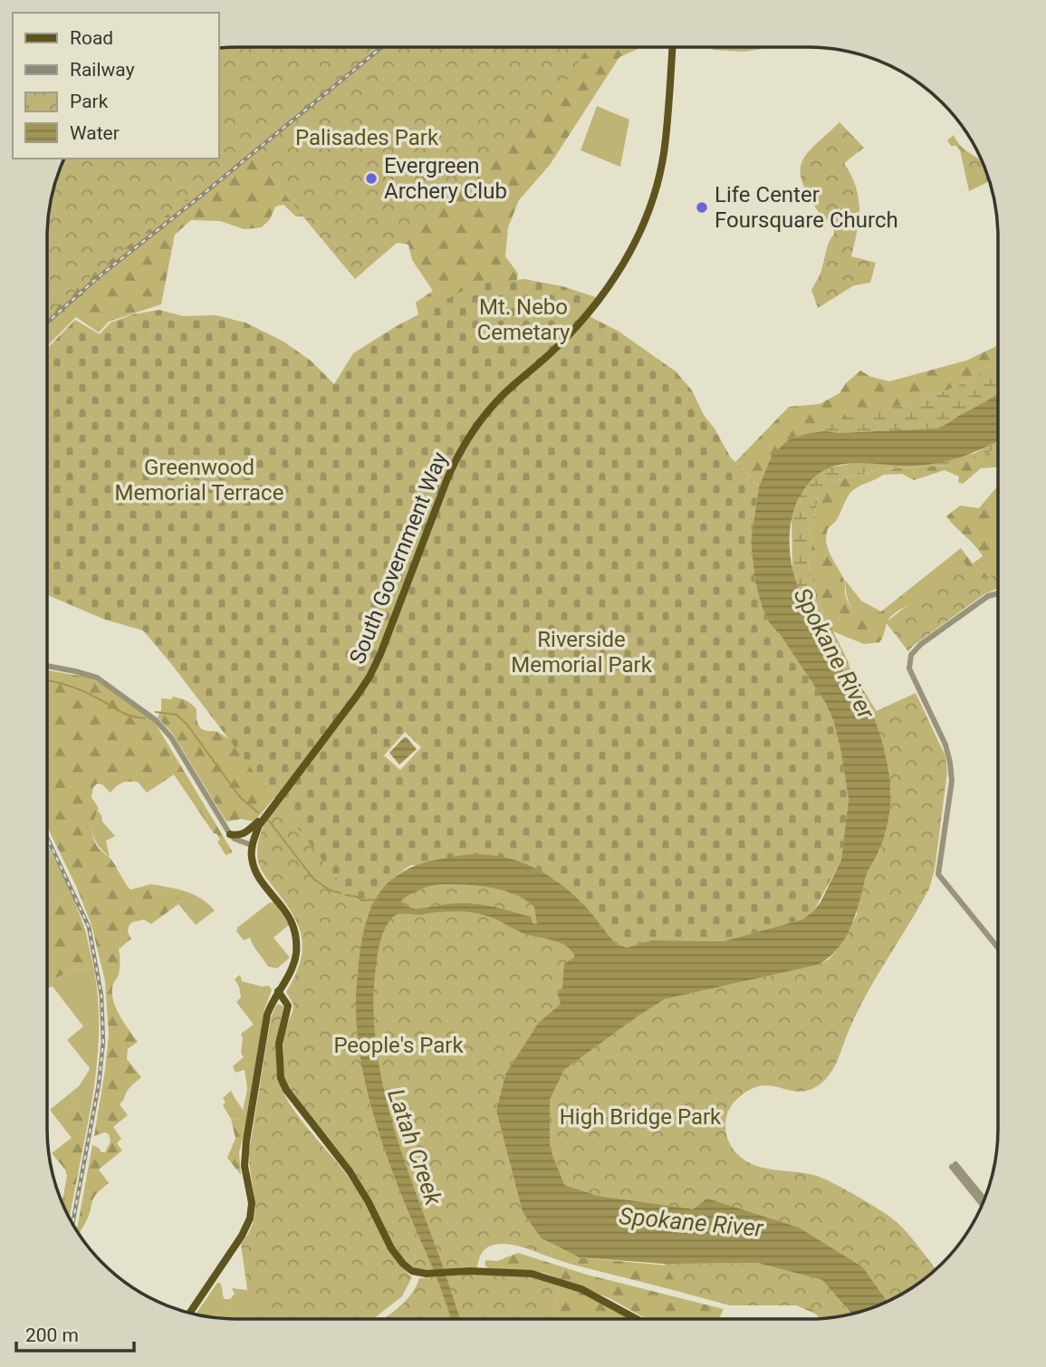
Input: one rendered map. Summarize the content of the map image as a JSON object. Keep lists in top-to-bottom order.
{
  "streets": {
    "main road": ["South Government Way"]
  },
  "water": ["Spokane River", "Latah Creek"],
  "parks": [
    "Palisades Park",
    "Mt. Nebo Cemetary",
    "Greenwood Memorial Terrace",
    "Riverside Memorial Park",
    "People's Park",
    "High Bridge Park"
  ],
  "places": ["Evergreen Archery Club", "Life Center Foursquare Church"],
  "legend": [
    "Road",
    "Railway",
    "Park",
    "Water"
  ],
  "scale_bar": "200 m"
}
